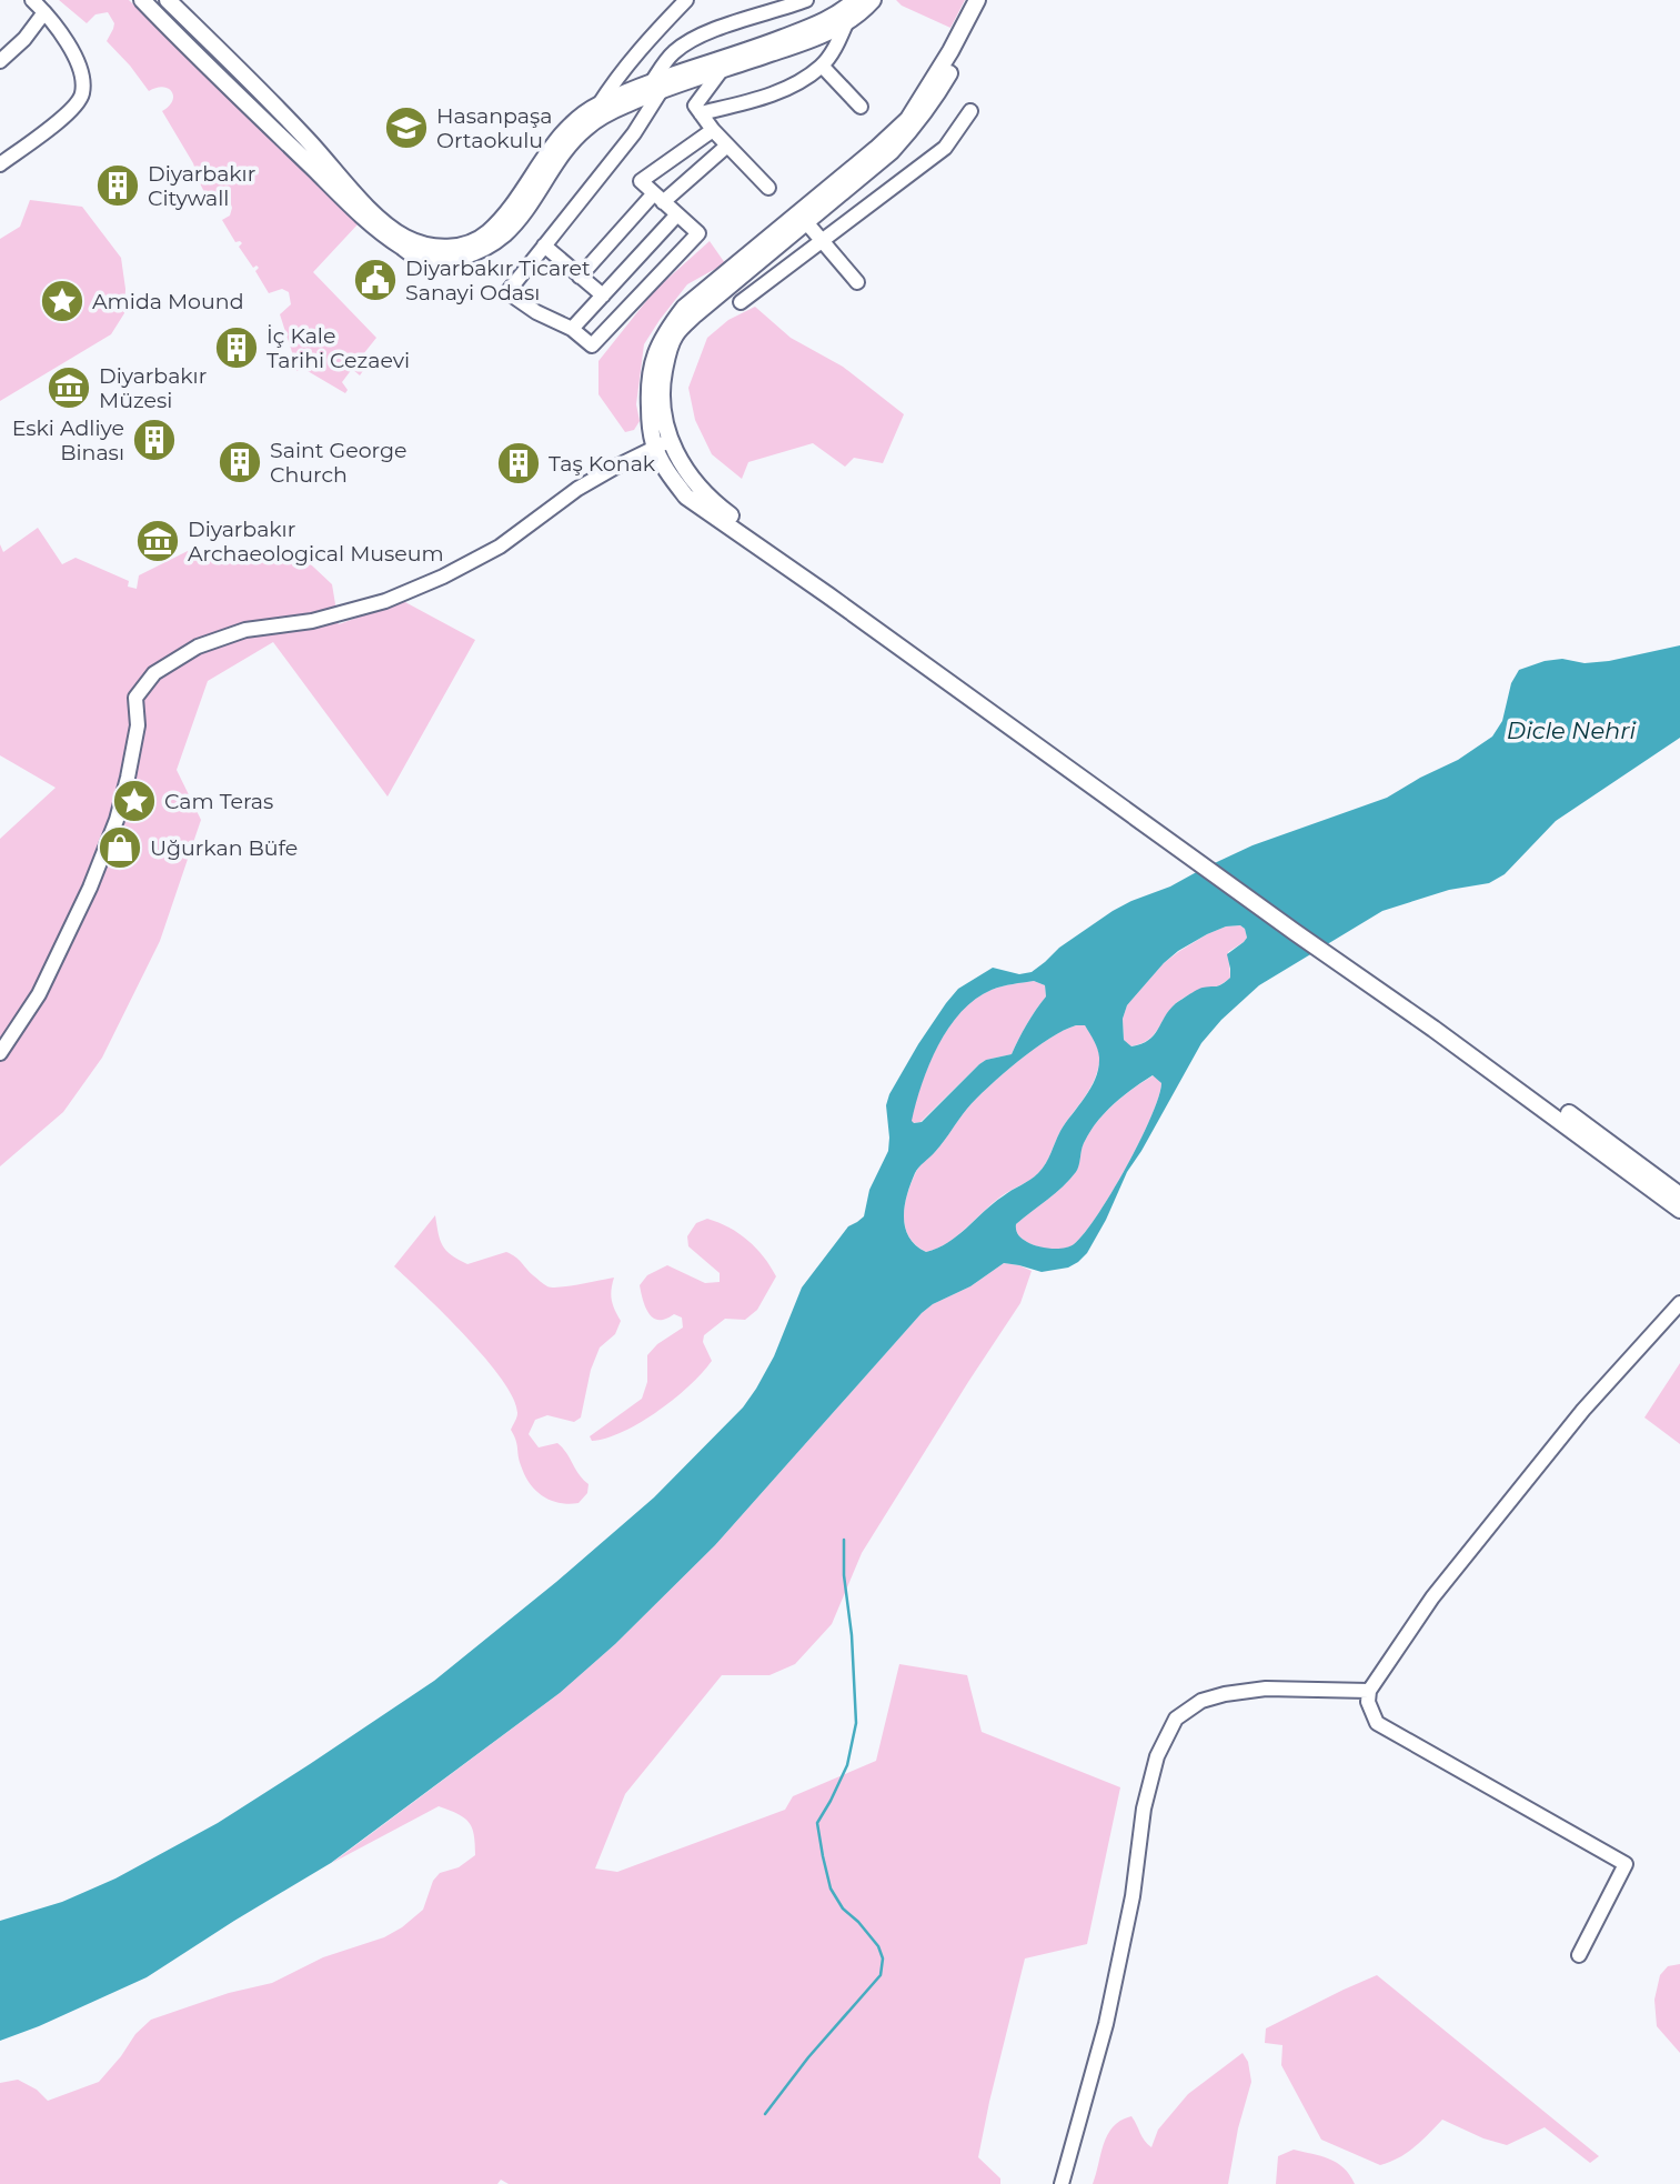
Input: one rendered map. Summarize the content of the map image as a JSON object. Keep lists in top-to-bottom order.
{
  "water": ["Dicle Nehri"],
  "places": {
    "school or university": ["Hasanpaşa Ortaokulu"],
    "building": [
      "Diyarbakır Citywall",
      "İç Kale Tarihi Cezaevi",
      "Eski Adliye Binası",
      "Saint George Church",
      "Taş Konak"
    ],
    "public building": ["Diyarbakır Ticaret Sanayi Odası"],
    "place": ["Amida Mound", "Cam Teras"],
    "museum": ["Diyarbakır Müzesi", "Diyarbakır Archaeological Museum"],
    "shop": ["Uğurkan Büfe"]
  }
}
